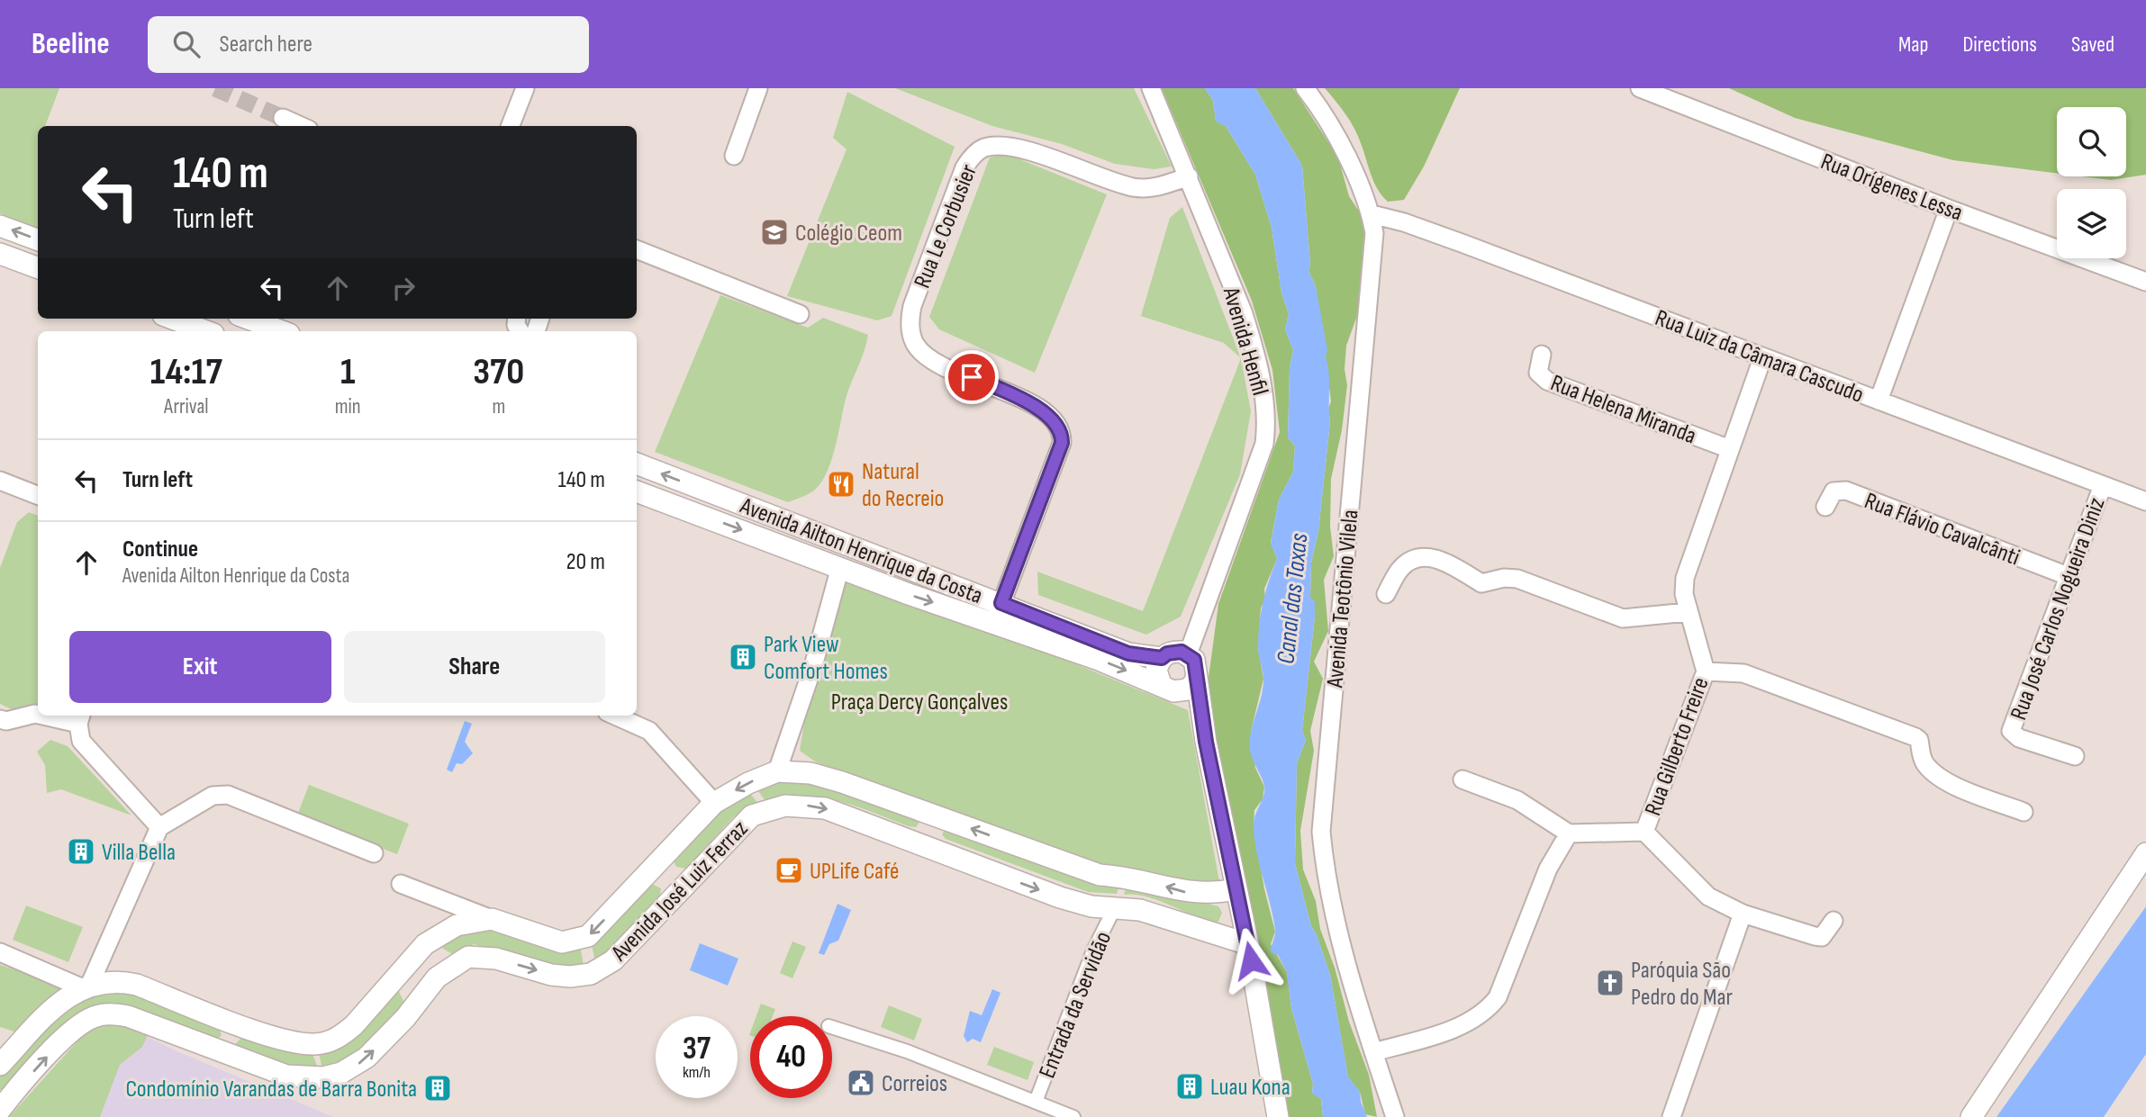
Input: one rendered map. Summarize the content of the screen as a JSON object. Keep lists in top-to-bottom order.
{
  "streets": {
    "street": [
      "Rua Orígenes Lessa",
      "Rua Le Corbusier",
      "Avenida Henfil",
      "Rua Luiz da Câmara Cascudo",
      "Rua Helena Miranda",
      "Rua Flávio Cavalcânti",
      "Avenida Ailton Henrique da Costa",
      "Avenida Teotônio Vilela",
      "Rua José Carlos Nogueira Diniz",
      "Rua Gilberto Freire",
      "Avenida José Luiz Ferraz",
      "Entrada da Servidão"
    ]
  },
  "crossings": [
    ["Rua Le Corbusier", "Avenida Henfil"],
    ["Rua Le Corbusier", "Avenida Ailton Henrique da Costa"],
    ["Avenida Henfil", "Avenida Ailton Henrique da Costa"],
    ["Rua Luiz da Câmara Cascudo", "Avenida Teotônio Vilela"],
    ["Rua Luiz da Câmara Cascudo", "Rua José Carlos Nogueira Diniz"],
    ["Rua Luiz da Câmara Cascudo", "Rua Gilberto Freire"],
    ["Rua Helena Miranda", "Rua Gilberto Freire"],
    ["Rua Flávio Cavalcânti", "Rua José Carlos Nogueira Diniz"],
    ["Avenida José Luiz Ferraz", "Entrada da Servidão"]
  ],
  "water": ["Canal das Taxas"],
  "parks": ["Praça Dercy Gonçalves"],
  "places": {
    "school or university": ["Colégio Ceom"],
    "restaurant": ["Natural do Recreio"],
    "building": [
      "Park View Comfort Homes",
      "Villa Bella",
      "Luau Kona",
      "Condomínio Varandas de Barra Bonita"
    ],
    "cafe": ["UPLife Café"],
    "church": ["Paróquia São Pedro do Mar"],
    "public building": ["Correios"]
  },
  "page": {
    "header": "Beeline",
    "search": "Search here",
    "nav": ["Map", "Directions", "Saved"],
    "turn": ["140 m", "Turn left"],
    "eta": [
      "14:17",
      "Arrival",
      "1",
      "min",
      "370",
      "m"
    ],
    "list": [
      {
        "name": "Turn left",
        "value": "140 m"
      },
      {
        "name": "Continue",
        "note": "Avenida Ailton Henrique da Costa",
        "value": "20 m"
      }
    ],
    "buttons": ["Exit", "Share"],
    "speed": "37 km/h",
    "limit": "40"
  }
}
